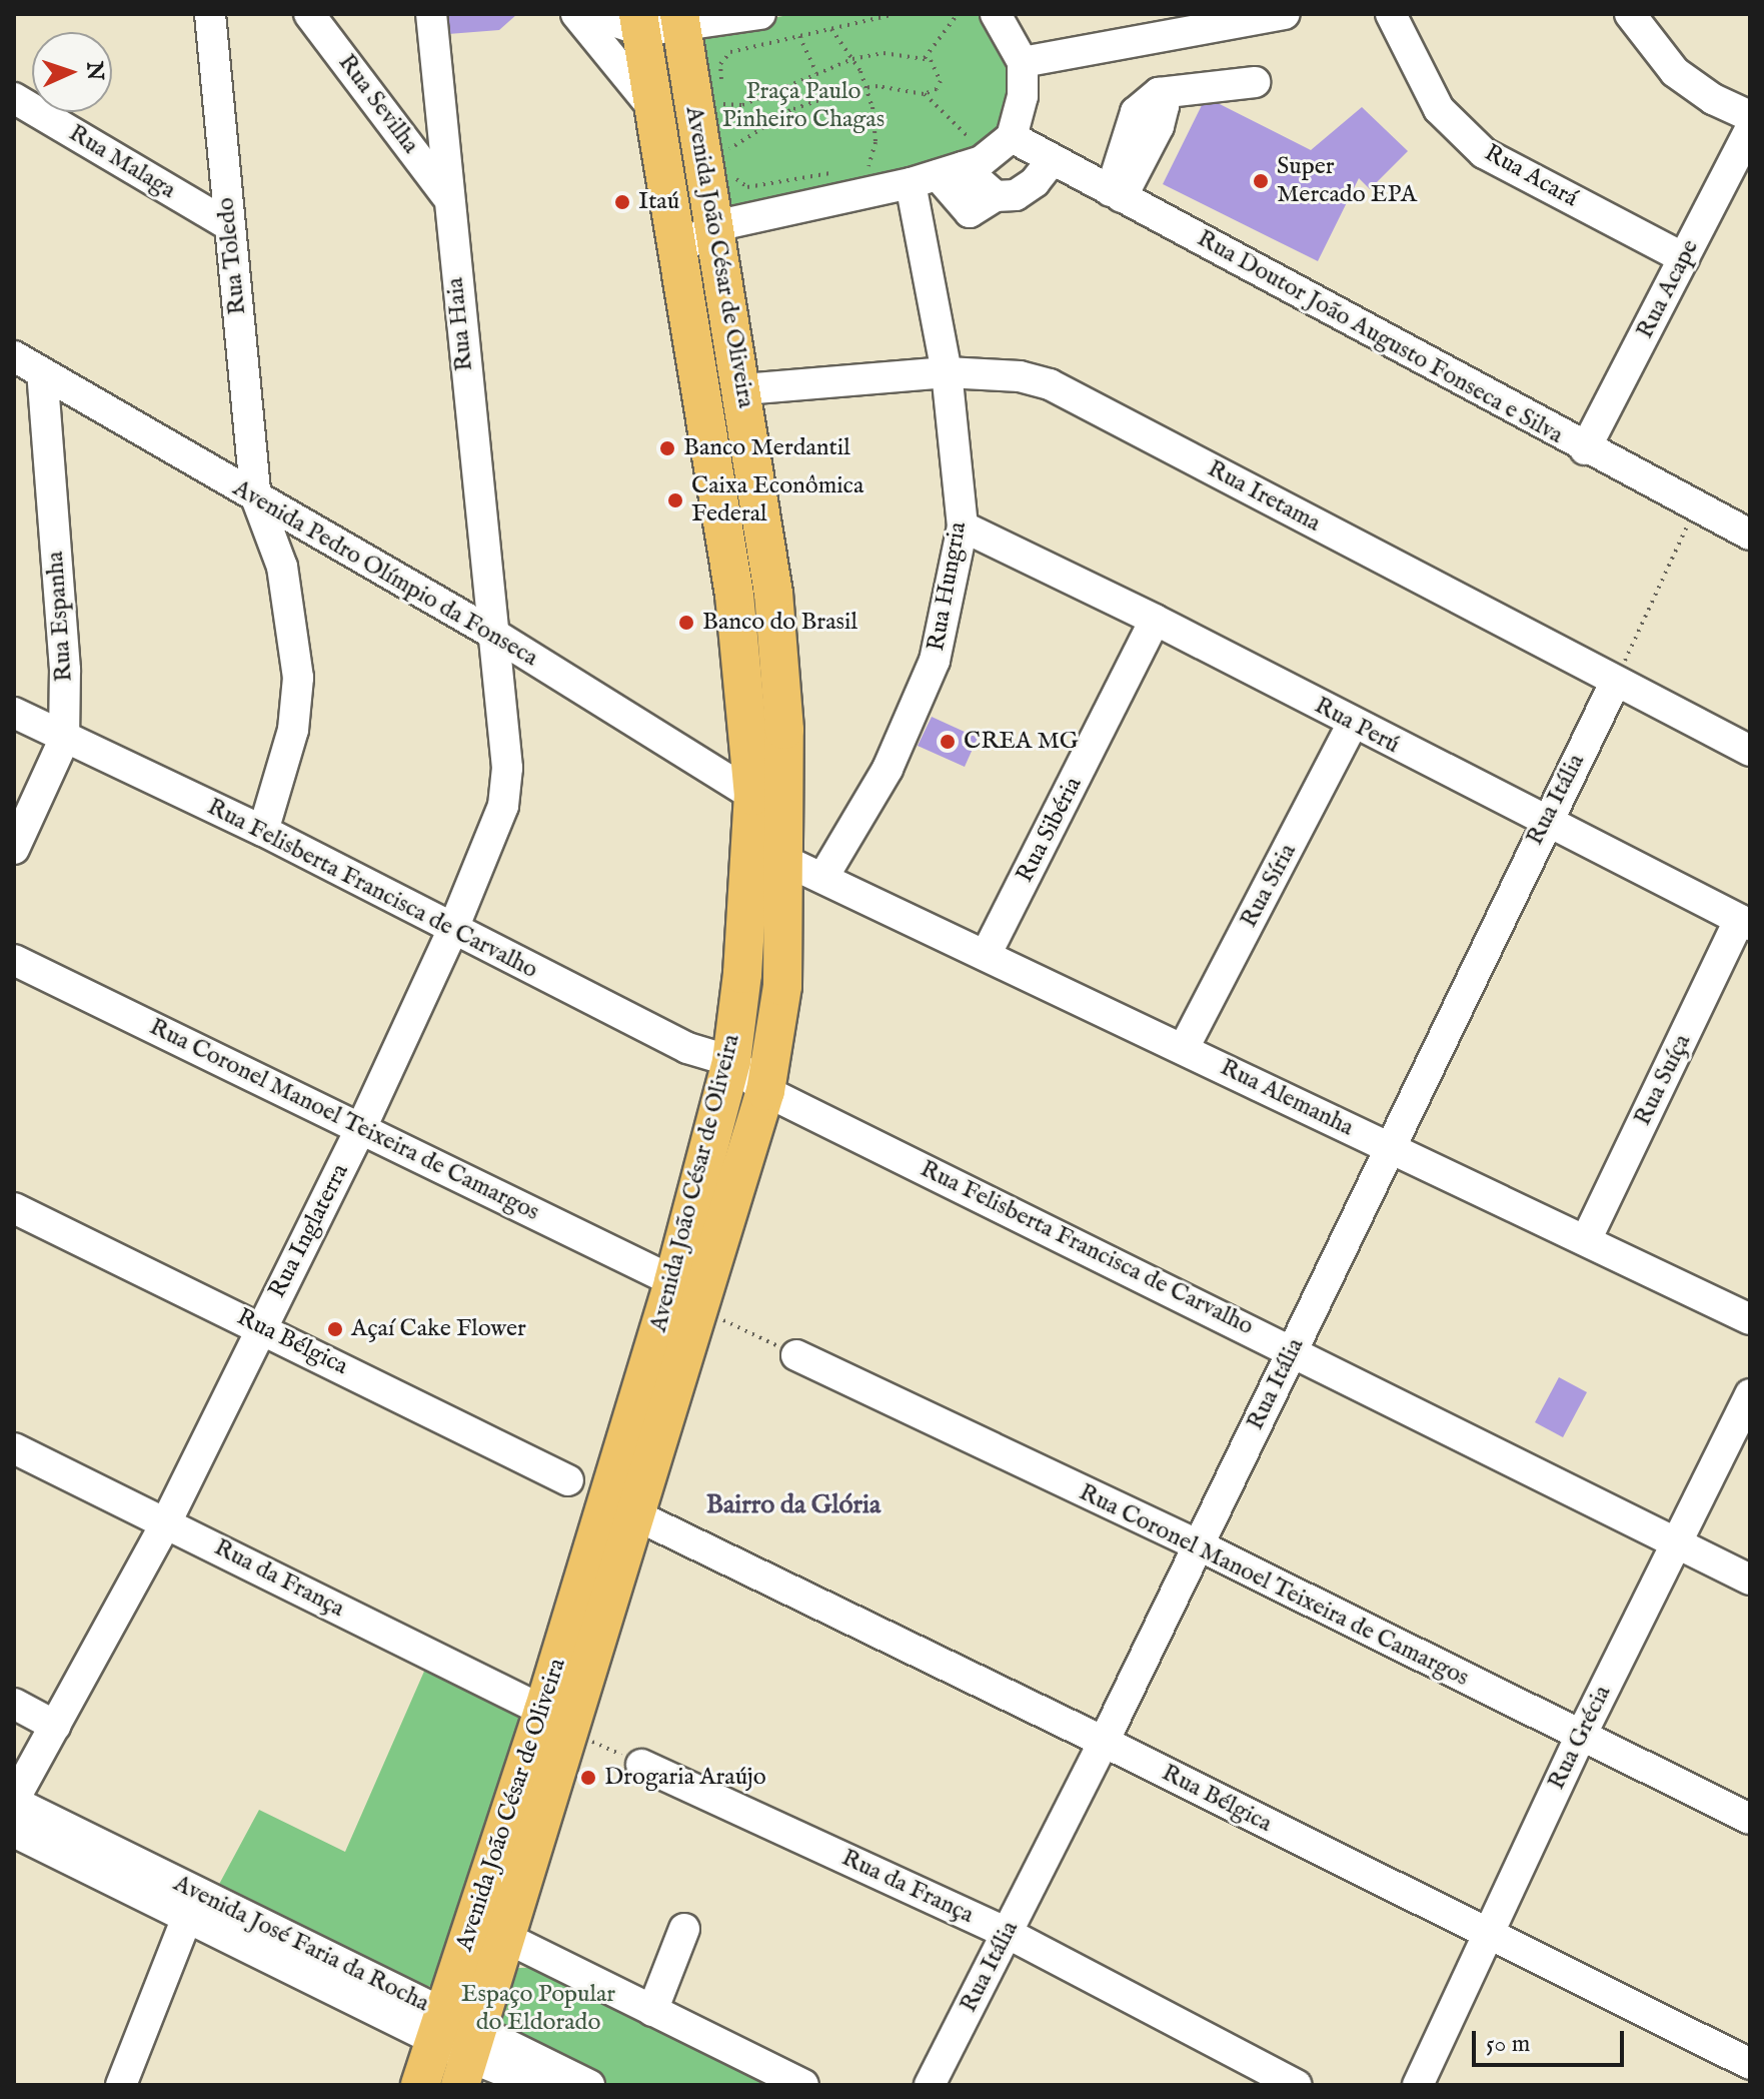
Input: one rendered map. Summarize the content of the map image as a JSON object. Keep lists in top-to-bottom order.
{
  "streets": {
    "main road": ["Avenida João César de Oliveira"],
    "street": [
      "Rua Sevilha",
      "Rua Malaga",
      "Rua Acará",
      "Rua Toledo",
      "Rua Acape",
      "Rua Haia",
      "Rua Doutor João Augusto Fonseca e Silva",
      "Rua Iretama",
      "Avenida Pedro Olímpio da Fonseca",
      "Rua Hungria",
      "Rua Espanha",
      "Rua Perú",
      "Rua Itália",
      "Rua Sibéria",
      "Rua Síria",
      "Rua Felisberta Francisca de Carvalho",
      "Rua Suíça",
      "Rua Alemanha",
      "Rua Coronel Manoel Teixeira de Camargos",
      "Rua Inglaterra",
      "Rua Bélgica",
      "Rua da França",
      "Rua Grécia",
      "Avenida José Faria da Rocha"
    ]
  },
  "crossings": [
    ["Rua Sevilha", "Rua Haia"],
    ["Rua Malaga", "Rua Toledo"],
    ["Rua Acará", "Rua Acape"],
    ["Rua Toledo", "Avenida Pedro Olímpio da Fonseca"],
    ["Rua Toledo", "Rua Felisberta Francisca de Carvalho"],
    ["Avenida João César de Oliveira", "Rua Iretama"],
    ["Avenida João César de Oliveira", "Avenida Pedro Olímpio da Fonseca"],
    ["Avenida João César de Oliveira", "Rua Felisberta Francisca de Carvalho"],
    ["Avenida João César de Oliveira", "Rua Coronel Manoel Teixeira de Camargos"],
    ["Avenida João César de Oliveira", "Rua Bélgica"],
    ["Avenida João César de Oliveira", "Rua da França"],
    ["Avenida João César de Oliveira", "Avenida José Faria da Rocha"],
    ["Rua Acape", "Rua Doutor João Augusto Fonseca e Silva"],
    ["Rua Haia", "Avenida Pedro Olímpio da Fonseca"],
    ["Rua Haia", "Rua Inglaterra"],
    ["Rua Iretama", "Rua Hungria"],
    ["Rua Iretama", "Rua Itália"],
    ["Avenida Pedro Olímpio da Fonseca", "Rua Espanha"],
    ["Avenida Pedro Olímpio da Fonseca", "Rua Inglaterra"],
    ["Rua Hungria", "Rua Perú"],
    ["Rua Hungria", "Rua Alemanha"],
    ["Rua Espanha", "Rua Felisberta Francisca de Carvalho"],
    ["Rua Perú", "Rua Itália"],
    ["Rua Perú", "Rua Sibéria"],
    ["Rua Perú", "Rua Síria"],
    ["Rua Perú", "Rua Suíça"],
    ["Rua Itália", "Rua Felisberta Francisca de Carvalho"],
    ["Rua Itália", "Rua Alemanha"],
    ["Rua Itália", "Rua Coronel Manoel Teixeira de Camargos"],
    ["Rua Itália", "Rua Bélgica"],
    ["Rua Itália", "Rua da França"],
    ["Rua Sibéria", "Rua Alemanha"],
    ["Rua Síria", "Rua Alemanha"],
    ["Rua Felisberta Francisca de Carvalho", "Rua Inglaterra"],
    ["Rua Felisberta Francisca de Carvalho", "Rua Grécia"],
    ["Rua Suíça", "Rua Alemanha"],
    ["Rua Coronel Manoel Teixeira de Camargos", "Rua Inglaterra"],
    ["Rua Coronel Manoel Teixeira de Camargos", "Rua Grécia"],
    ["Rua Inglaterra", "Rua Bélgica"],
    ["Rua Inglaterra", "Rua da França"],
    ["Rua Inglaterra", "Avenida José Faria da Rocha"],
    ["Rua Bélgica", "Rua Grécia"]
  ],
  "districts": ["Bairro da Glória"],
  "parks": ["Praça Paulo Pinheiro Chagas", "Espaço Popular do Eldorado"],
  "places": [
    "Super Mercado EPA",
    "Itaú",
    "Banco Merdantil",
    "Caixa Econômica Federal",
    "Banco do Brasil",
    "CREA MG",
    "Açaí Cake Flower",
    "Drogaria Araújo"
  ],
  "scale_bar": "50 m",
  "north": "right"
}
